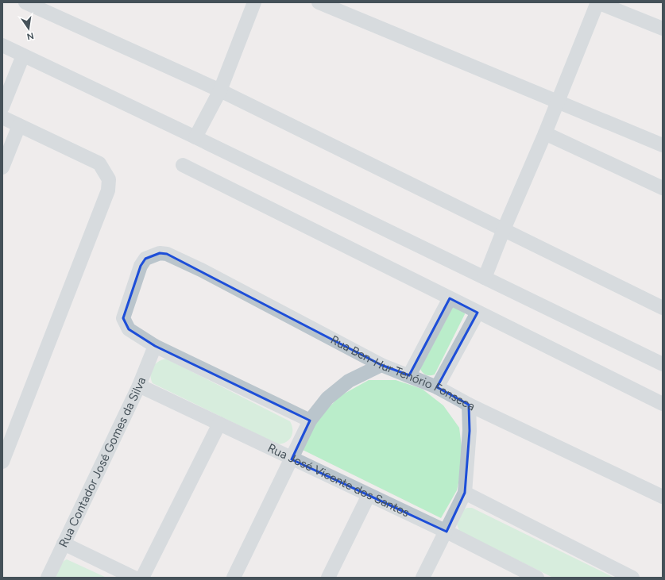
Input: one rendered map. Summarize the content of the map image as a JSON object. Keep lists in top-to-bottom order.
{
  "streets": {
    "street": ["Rua Ben-Hur Tenório Fonseca", "Rua Contador José Gomes da Silva", "Rua José Vicente dos Santos"]
  },
  "crossings": [
    ["Rua Ben-Hur Tenório Fonseca", "Rua Contador José Gomes da Silva"],
    ["Rua Contador José Gomes da Silva", "Rua José Vicente dos Santos"]
  ],
  "north": "bottom"
}
